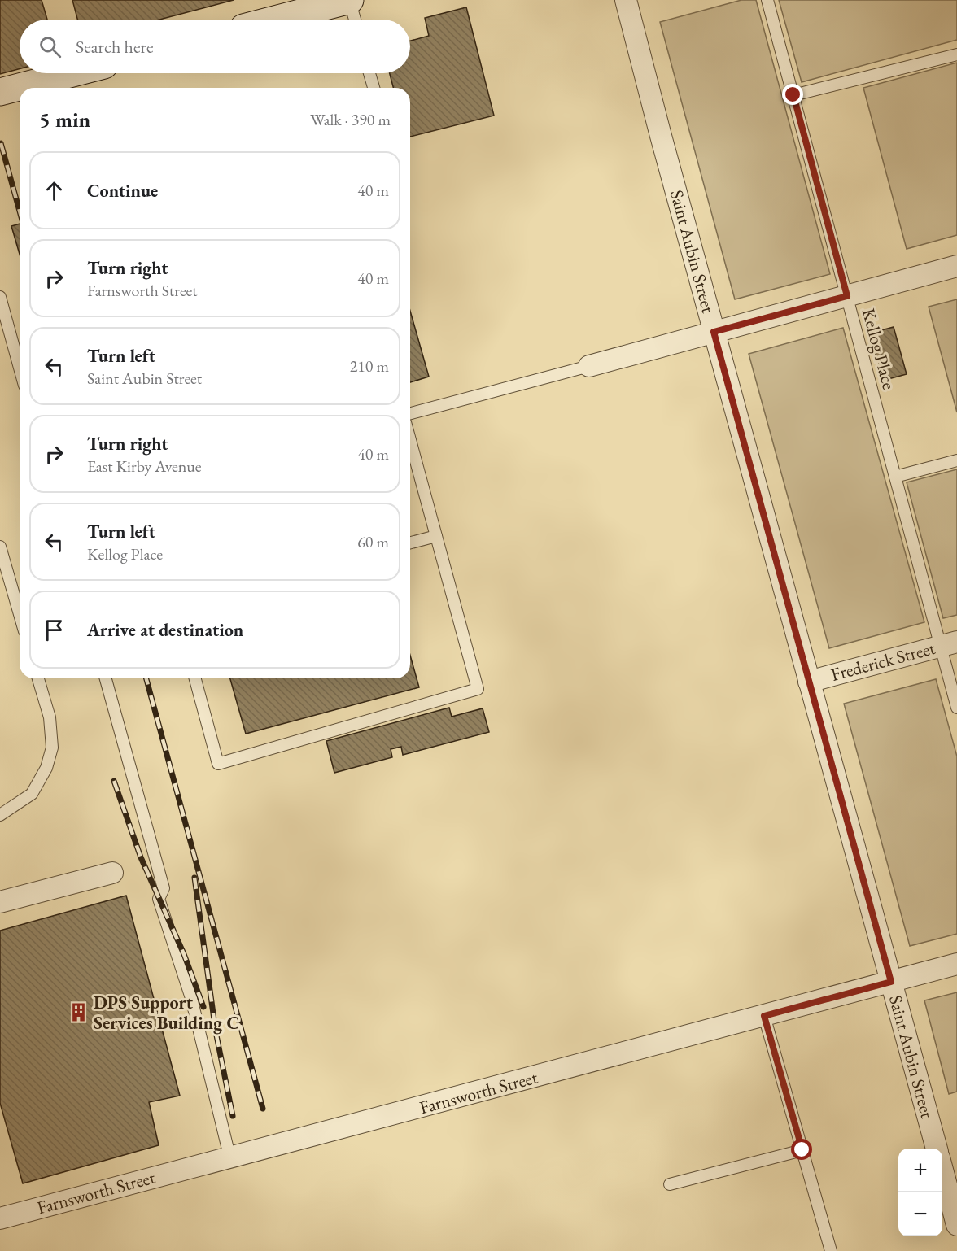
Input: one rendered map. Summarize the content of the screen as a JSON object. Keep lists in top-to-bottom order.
{
  "streets": {
    "street": ["Saint Aubin Street", "Frederick Street", "Farnsworth Street"],
    "lane": ["Kellog Place"]
  },
  "crossings": [
    ["Saint Aubin Street", "Frederick Street"],
    ["Saint Aubin Street", "Farnsworth Street"],
    ["Kellog Place", "Frederick Street"]
  ],
  "places": {
    "building": ["DPS Support Services Building C"]
  },
  "page": {
    "search": "Search here",
    "heading": ["5 min", "Walk · 390 m"],
    "list": [
      ["Continue", "40 m"],
      ["Turn right", "Farnsworth Street", "40 m"],
      ["Turn left", "Saint Aubin Street", "210 m"],
      ["Turn right", "East Kirby Avenue", "40 m"],
      ["Turn left", "Kellog Place", "60 m"],
      "Arrive at destination"
    ],
    "map_buttons": ["+", "−"]
  }
}
